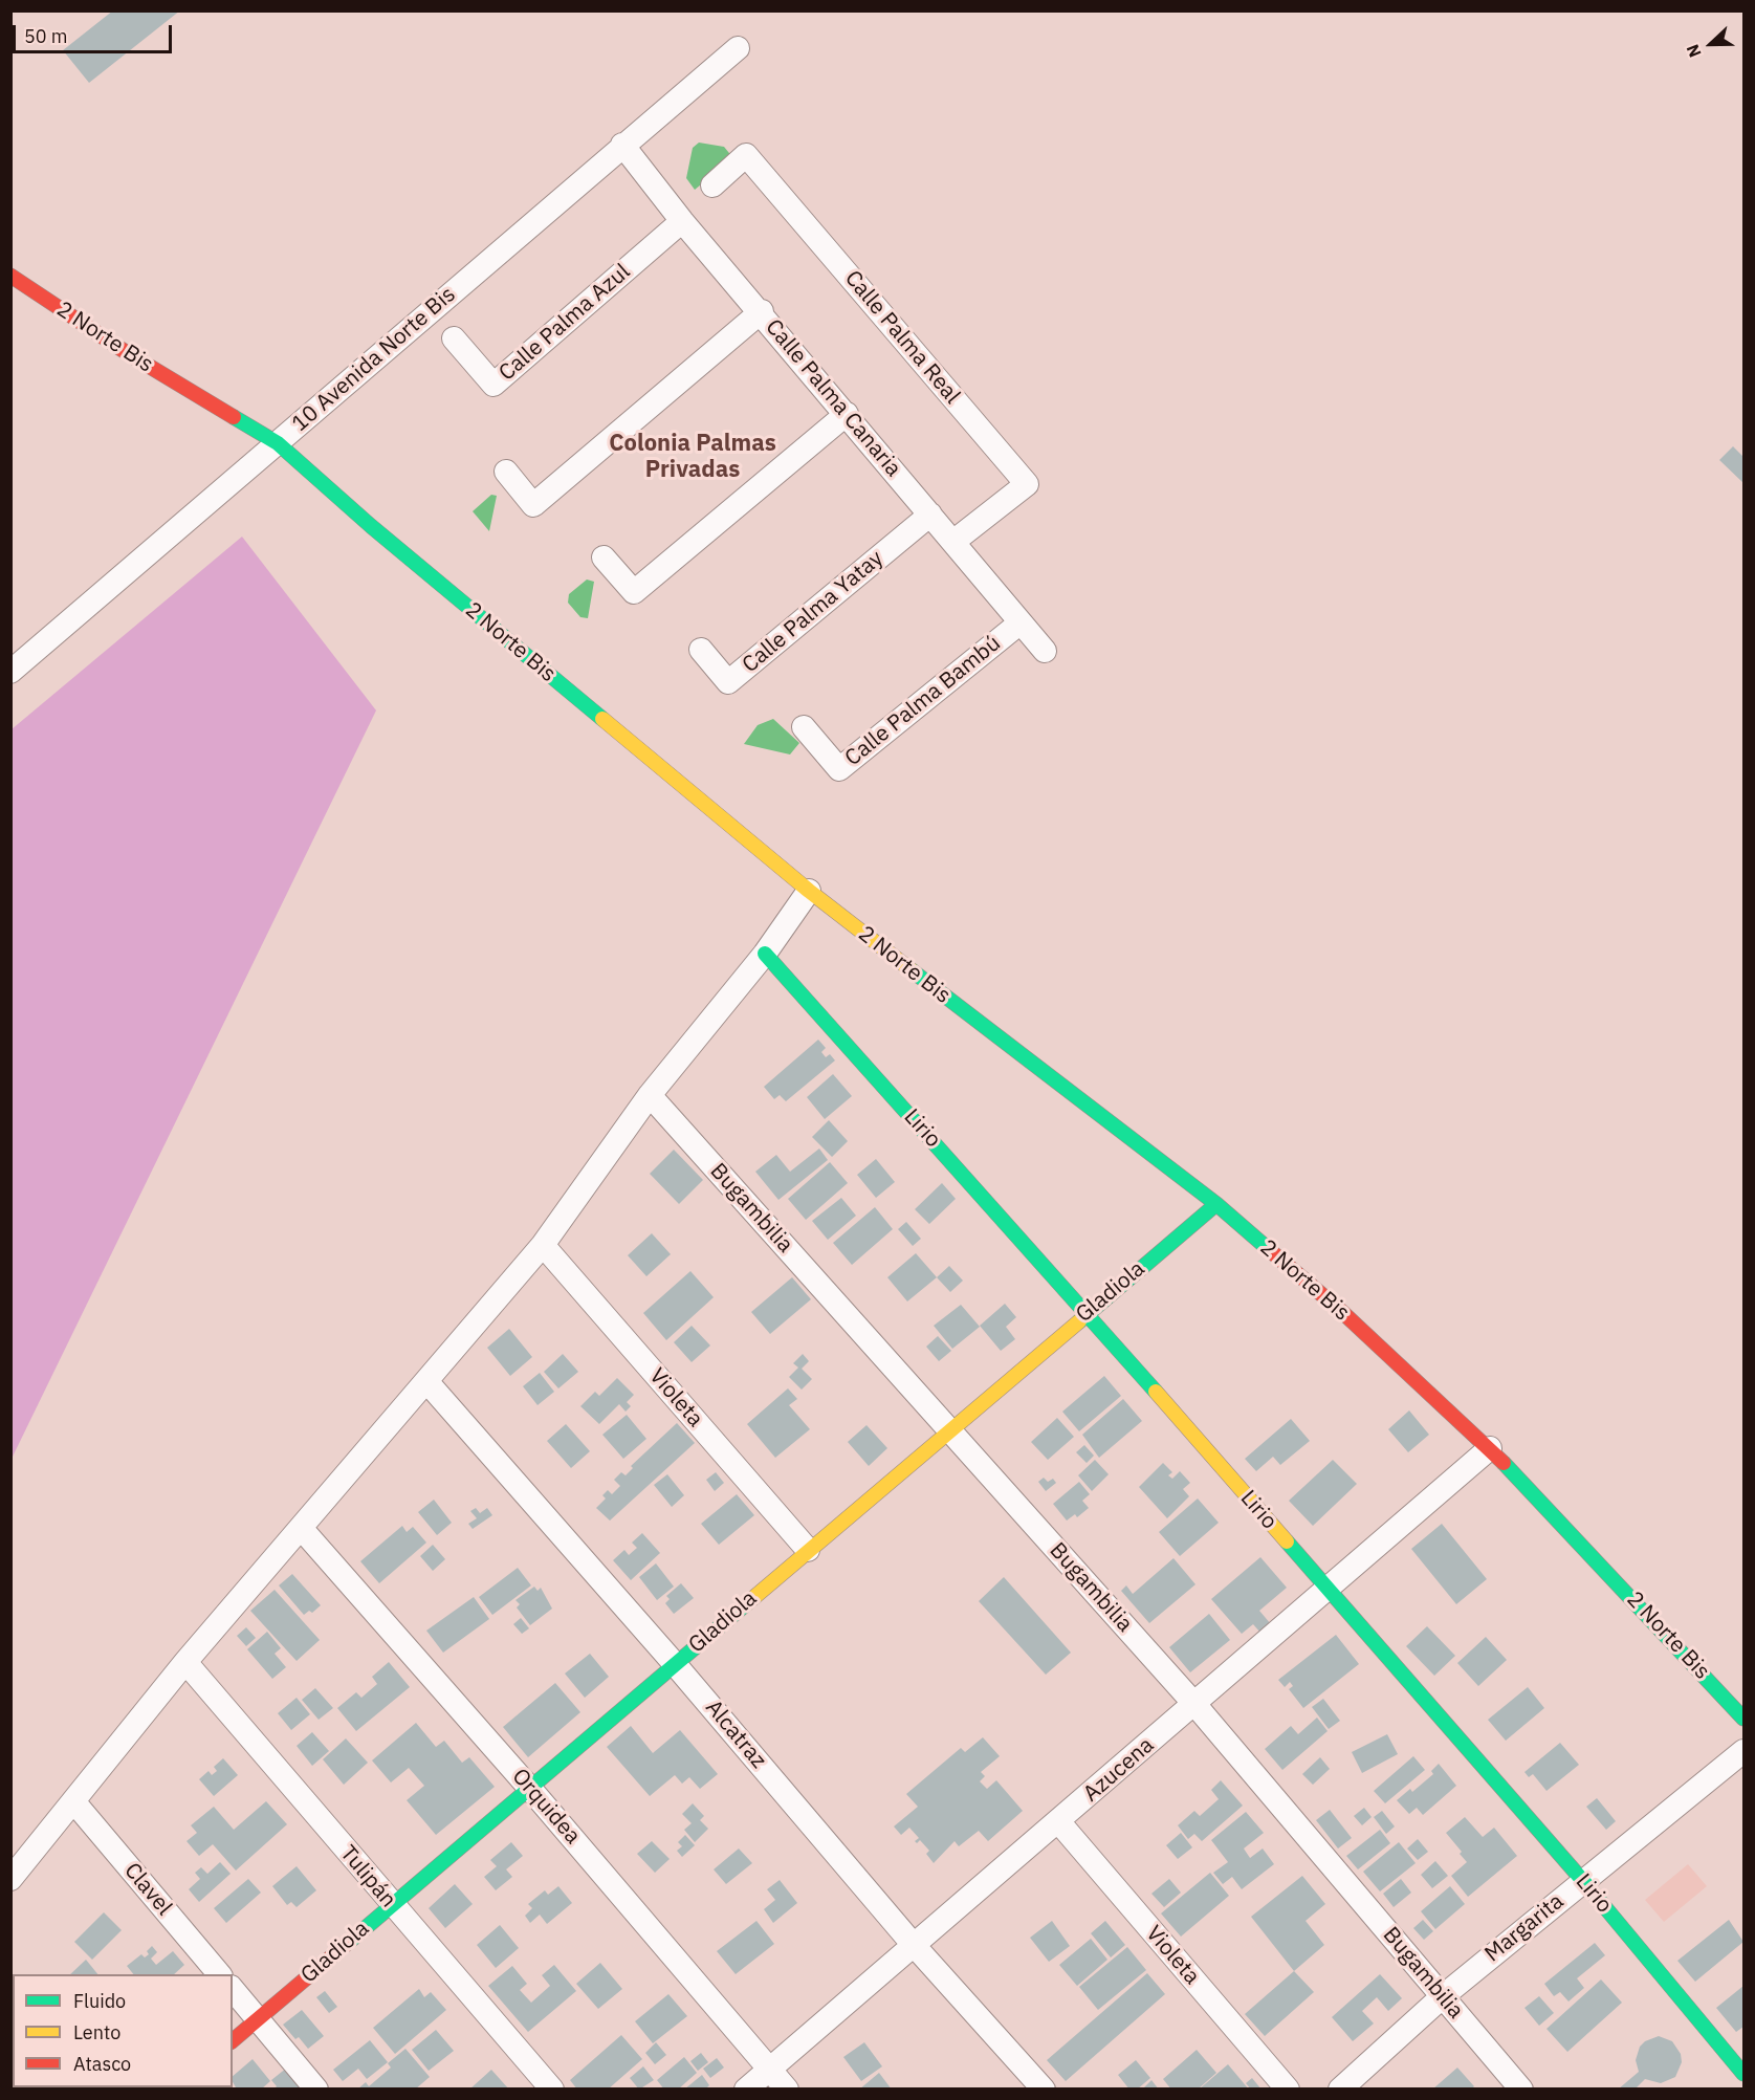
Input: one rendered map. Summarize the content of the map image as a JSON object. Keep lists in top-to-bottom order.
{
  "streets": {
    "street": [
      "Calle Palma Azul",
      "2 Norte Bis",
      "Calle Palma Real",
      "10 Avenida Norte Bis",
      "Calle Palma Canaria",
      "Calle Palma Yatay",
      "Calle Palma Bambú",
      "Lirio",
      "Bugambilia",
      "Gladiola",
      "Violeta",
      "Alcatraz",
      "Azucena",
      "Orquidea",
      "Tulipán",
      "Clavel",
      "Margarita"
    ]
  },
  "crossings": [
    ["Calle Palma Azul", "Calle Palma Canaria"],
    ["2 Norte Bis", "10 Avenida Norte Bis"],
    ["2 Norte Bis", "Gladiola"],
    ["2 Norte Bis", "Azucena"],
    ["Calle Palma Real", "Calle Palma Canaria"],
    ["10 Avenida Norte Bis", "Calle Palma Canaria"],
    ["Calle Palma Canaria", "Calle Palma Yatay"],
    ["Calle Palma Canaria", "Calle Palma Bambú"],
    ["Lirio", "Gladiola"],
    ["Lirio", "Azucena"],
    ["Lirio", "Margarita"],
    ["Bugambilia", "Gladiola"],
    ["Bugambilia", "Azucena"],
    ["Bugambilia", "Margarita"],
    ["Gladiola", "Violeta"],
    ["Gladiola", "Alcatraz"],
    ["Gladiola", "Orquidea"],
    ["Gladiola", "Tulipán"],
    ["Violeta", "Azucena"],
    ["Alcatraz", "Azucena"],
    ["Azucena", "Orquidea"]
  ],
  "districts": ["Colonia Palmas Privadas"],
  "legend": ["Fluido", "Lento", "Atasco"],
  "scale_bar": "50 m",
  "north": "left"
}
